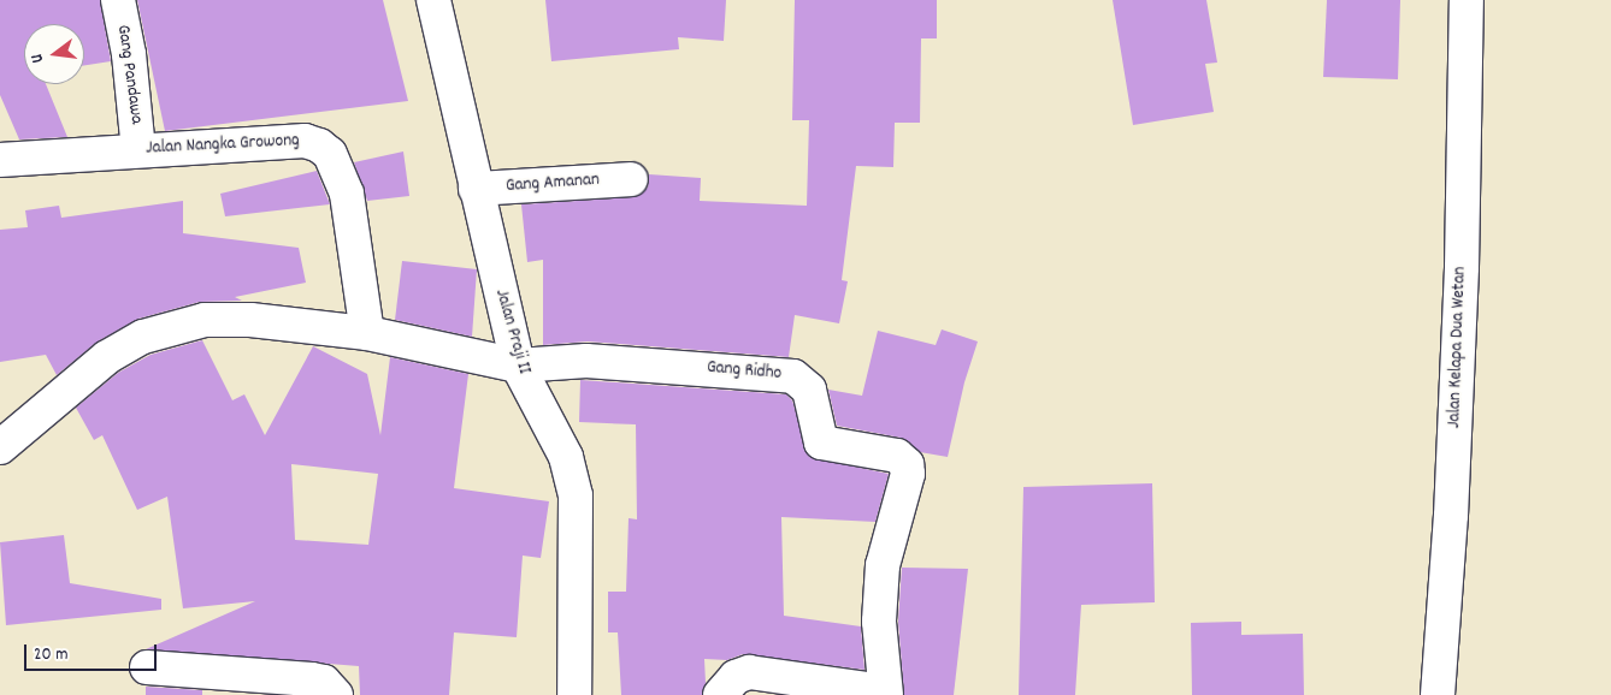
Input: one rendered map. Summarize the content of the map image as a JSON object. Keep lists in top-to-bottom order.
{
  "streets": {
    "street": [
      "Gang Pandawa",
      "Jalan Nangka Growong",
      "Gang Amanan",
      "Jalan Praji II",
      "Jalan Kelapa Dua Wetan",
      "Gang Ridho"
    ]
  },
  "crossings": [
    ["Gang Pandawa", "Jalan Nangka Growong"],
    ["Gang Amanan", "Jalan Praji II"],
    ["Jalan Praji II", "Gang Ridho"]
  ],
  "scale_bar": "20 m",
  "north": "left"
}
